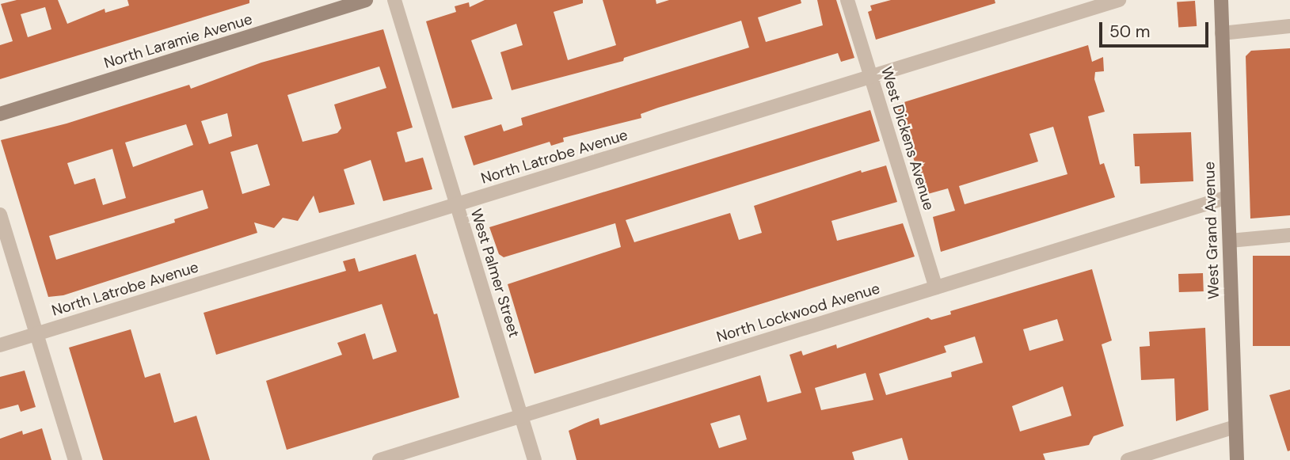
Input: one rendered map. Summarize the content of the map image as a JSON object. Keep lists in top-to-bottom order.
{
  "streets": {
    "main road": ["North Laramie Avenue", "West Grand Avenue"],
    "street": [
      "West Dickens Avenue",
      "North Latrobe Avenue",
      "West Palmer Street",
      "North Lockwood Avenue"
    ]
  },
  "crossings": [
    ["West Dickens Avenue", "North Latrobe Avenue"],
    ["West Dickens Avenue", "North Lockwood Avenue"],
    ["North Latrobe Avenue", "West Palmer Street"],
    ["West Grand Avenue", "North Lockwood Avenue"],
    ["West Palmer Street", "North Lockwood Avenue"]
  ],
  "scale_bar": "50 m"
}
